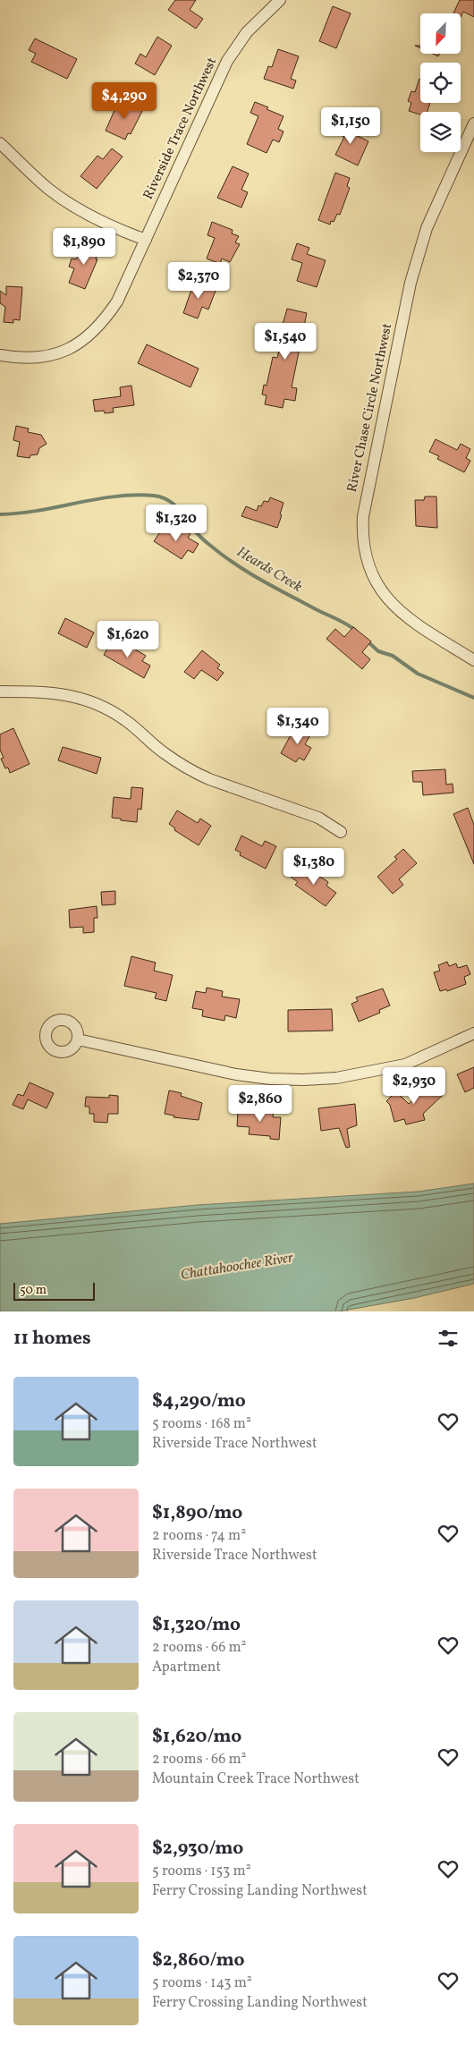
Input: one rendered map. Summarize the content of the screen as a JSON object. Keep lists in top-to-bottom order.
{
  "streets": {
    "street": ["Riverside Trace Northwest", "River Chase Circle Northwest"]
  },
  "water": ["Heards Creek", "Chattahoochee River"],
  "scale_bar": "50 m",
  "north": "bottom left",
  "page": {
    "price": [
      "$4,290",
      "$1,150",
      "$1,890",
      "$2,370",
      "$1,540",
      "$1,320",
      "$1,620",
      "$1,340",
      "$1,380",
      "$2,930",
      "$2,860"
    ],
    "scale": "50 m",
    "heading": "11 homes",
    "list": [
      {
        "name": "$4,290/mo",
        "note": "5 rooms · 168 m² · Riverside Trace Northwest"
      },
      {
        "name": "$1,890/mo",
        "note": "2 rooms · 74 m² · Riverside Trace Northwest"
      },
      {
        "name": "$1,320/mo",
        "note": "2 rooms · 66 m² · Apartment"
      },
      {
        "name": "$1,620/mo",
        "note": "2 rooms · 66 m² · Mountain Creek Trace Northwest"
      },
      {
        "name": "$2,930/mo",
        "note": "5 rooms · 153 m² · Ferry Crossing Landing Northwest"
      },
      {
        "name": "$2,860/mo",
        "note": "5 rooms · 143 m² · Ferry Crossing Landing Northwest"
      }
    ]
  }
}
